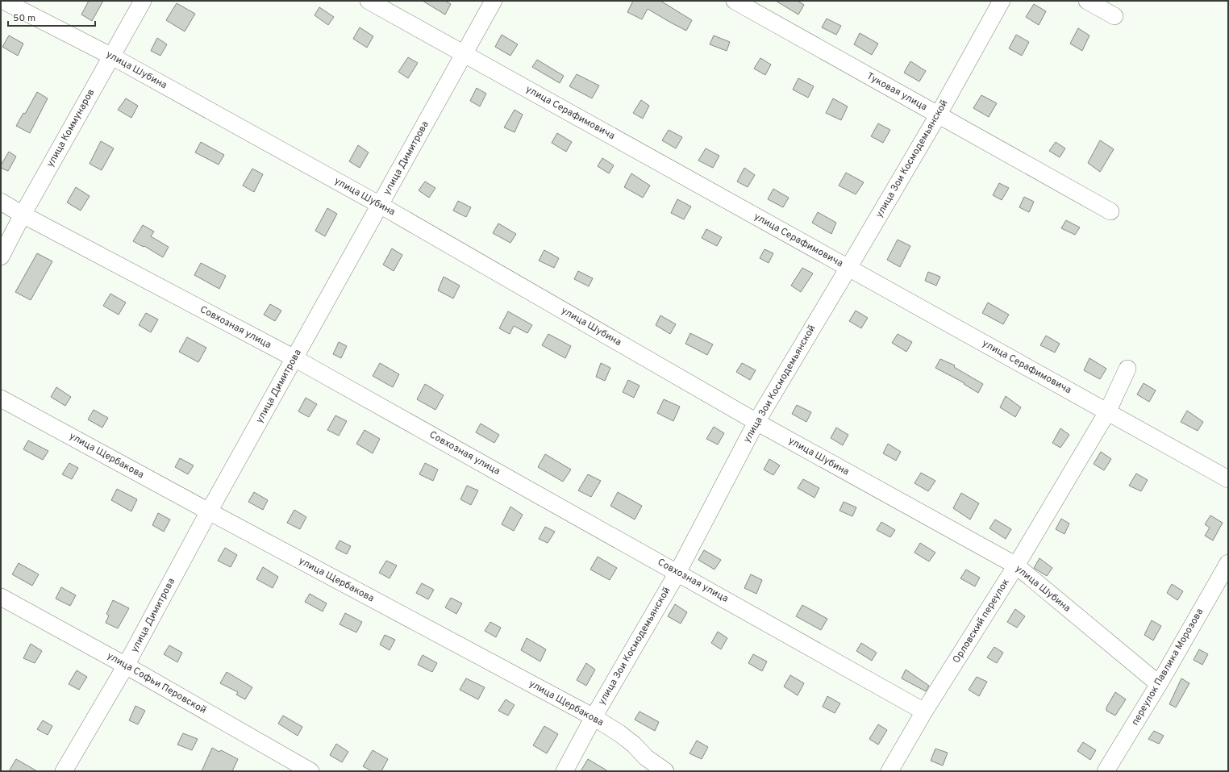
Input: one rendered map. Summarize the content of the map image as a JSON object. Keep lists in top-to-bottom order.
{
  "streets": {
    "street": [
      "улица Шубина",
      "Туковая улица",
      "улица Серафимовича",
      "улица Коммунаров",
      "улица Димитрова",
      "улица Зои Космодемьянской",
      "Совхозная улица",
      "улица Щербакова",
      "Орловский переулок",
      "переулок Павлика Морозова",
      "улица Софьи Перовской"
    ]
  },
  "crossings": [
    ["улица Шубина", "улица Коммунаров"],
    ["улица Шубина", "улица Димитрова"],
    ["улица Шубина", "улица Зои Космодемьянской"],
    ["улица Шубина", "Орловский переулок"],
    ["улица Шубина", "переулок Павлика Морозова"],
    ["Туковая улица", "улица Зои Космодемьянской"],
    ["улица Серафимовича", "улица Димитрова"],
    ["улица Серафимовича", "улица Зои Космодемьянской"],
    ["улица Серафимовича", "Орловский переулок"],
    ["улица Коммунаров", "Совхозная улица"],
    ["улица Димитрова", "Совхозная улица"],
    ["улица Димитрова", "улица Щербакова"],
    ["улица Димитрова", "улица Софьи Перовской"],
    ["улица Зои Космодемьянской", "Совхозная улица"],
    ["улица Зои Космодемьянской", "улица Щербакова"],
    ["Совхозная улица", "Орловский переулок"]
  ],
  "scale_bar": "50 m"
}
